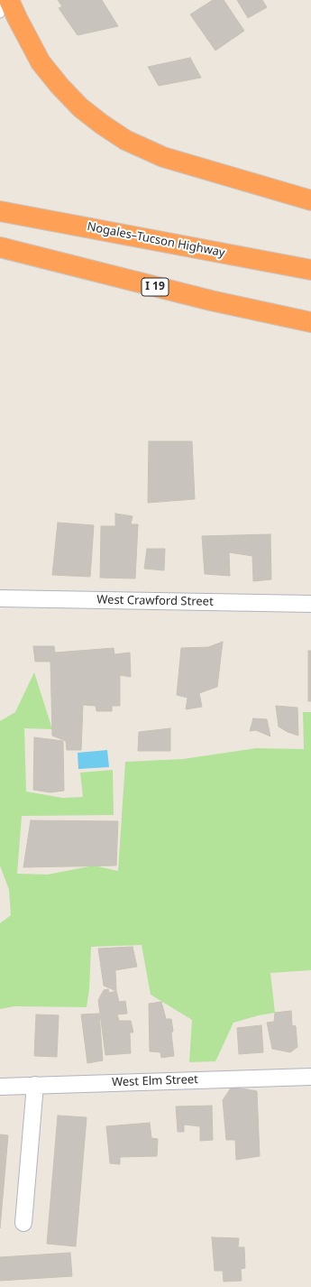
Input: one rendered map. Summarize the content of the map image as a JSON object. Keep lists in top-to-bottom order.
{
  "streets": {
    "highway": ["Nogales–Tucson Highway", "I 19"],
    "street": ["West Crawford Street", "West Elm Street"]
  }
}
